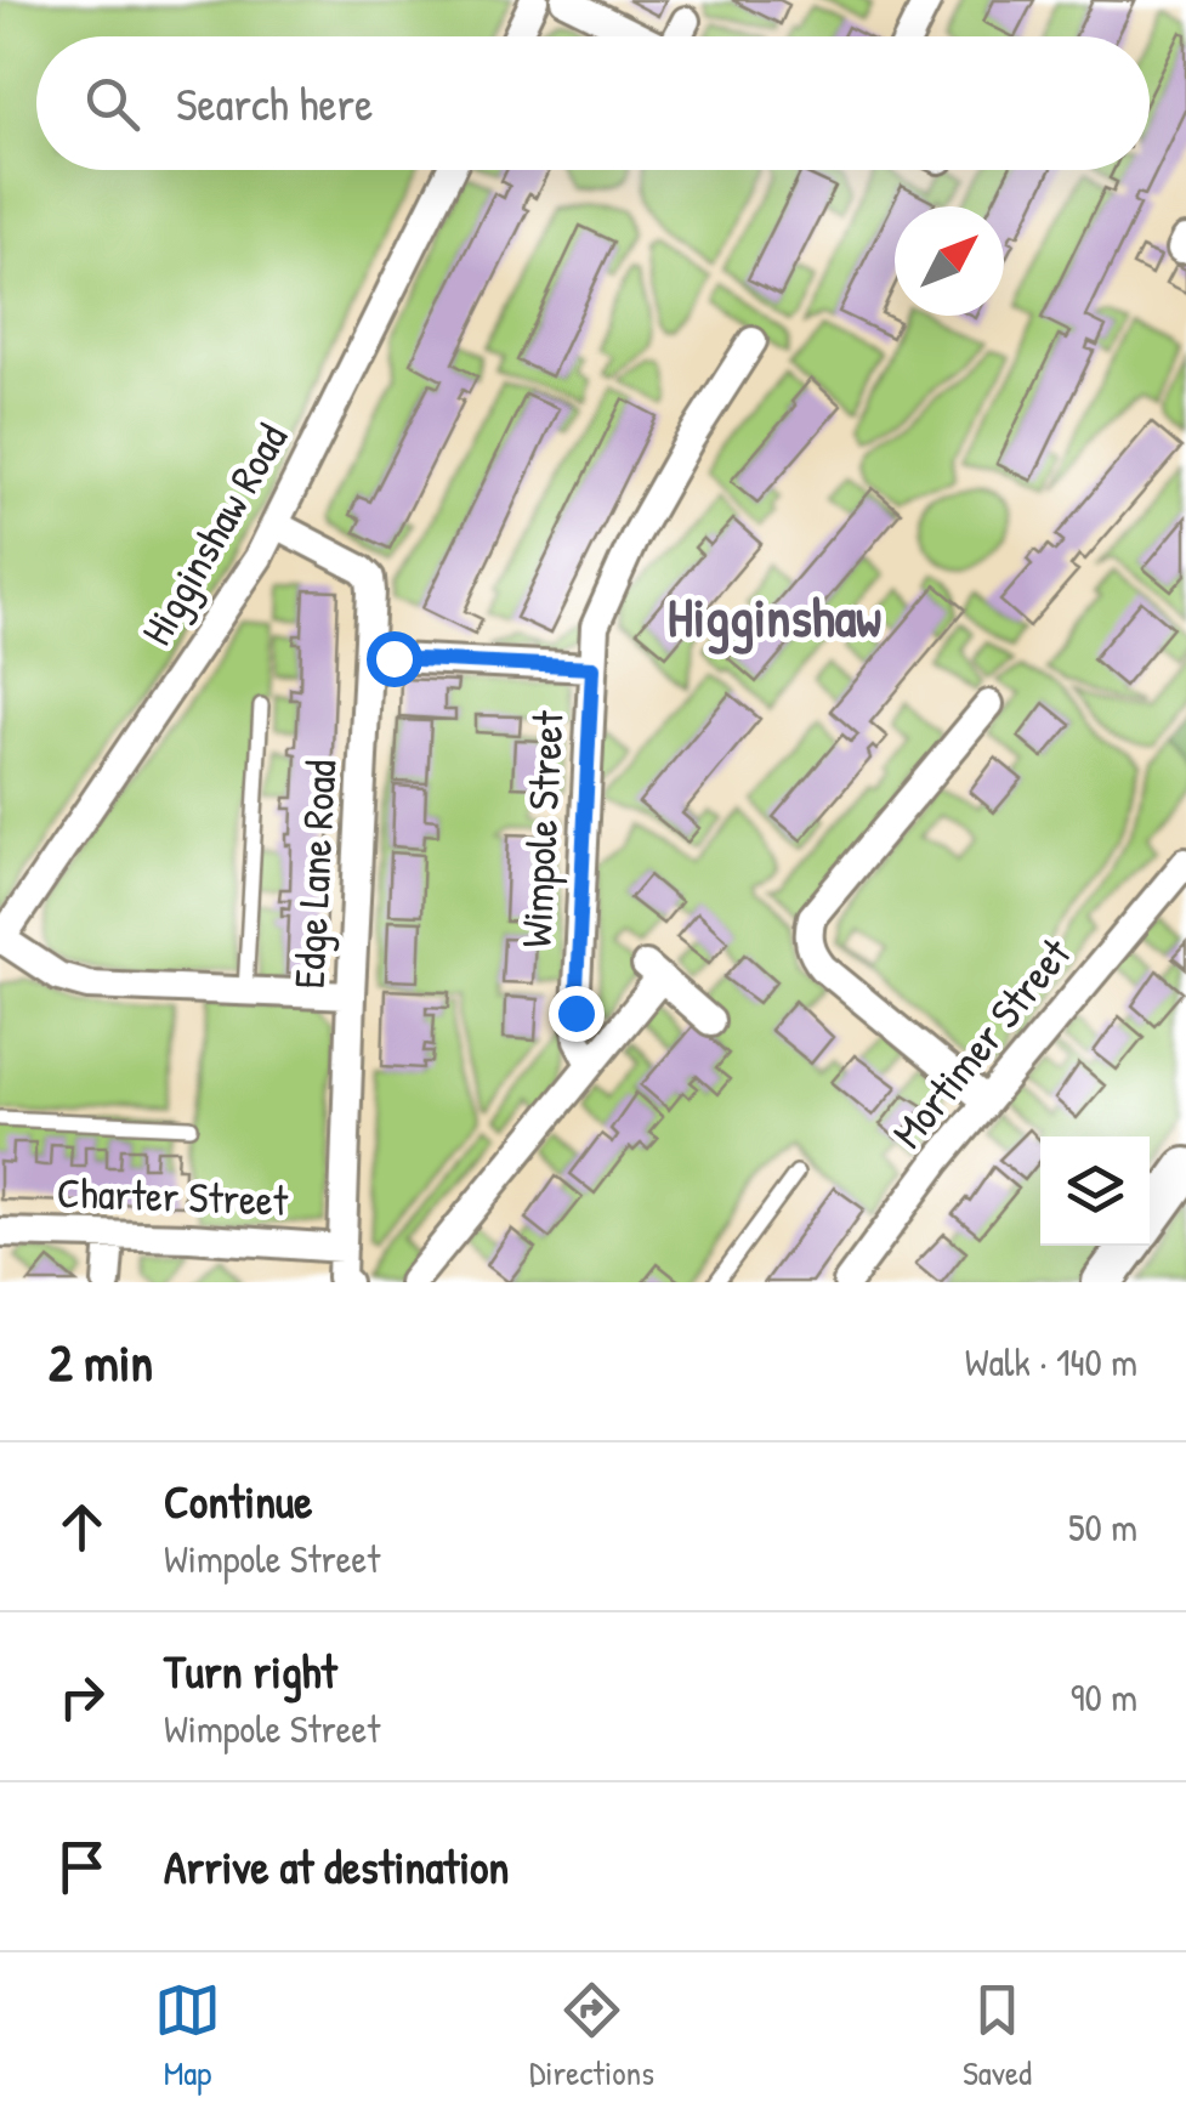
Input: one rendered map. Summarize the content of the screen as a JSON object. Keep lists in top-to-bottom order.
{
  "streets": {
    "street": [
      "Higginshaw Road",
      "Wimpole Street",
      "Edge Lane Road",
      "Mortimer Street",
      "Charter Street"
    ]
  },
  "crossings": [
    ["Higginshaw Road", "Edge Lane Road"],
    ["Wimpole Street", "Edge Lane Road"],
    ["Edge Lane Road", "Charter Street"]
  ],
  "districts": ["Higginshaw"],
  "north": "top right",
  "page": {
    "search": "Search here",
    "heading": ["2 min", "Walk · 140 m"],
    "list": [
      ["Continue", "Wimpole Street", "50 m"],
      ["Turn right", "Wimpole Street", "90 m"],
      "Arrive at destination"
    ],
    "nav": ["Map", "Directions", "Saved"]
  }
}
